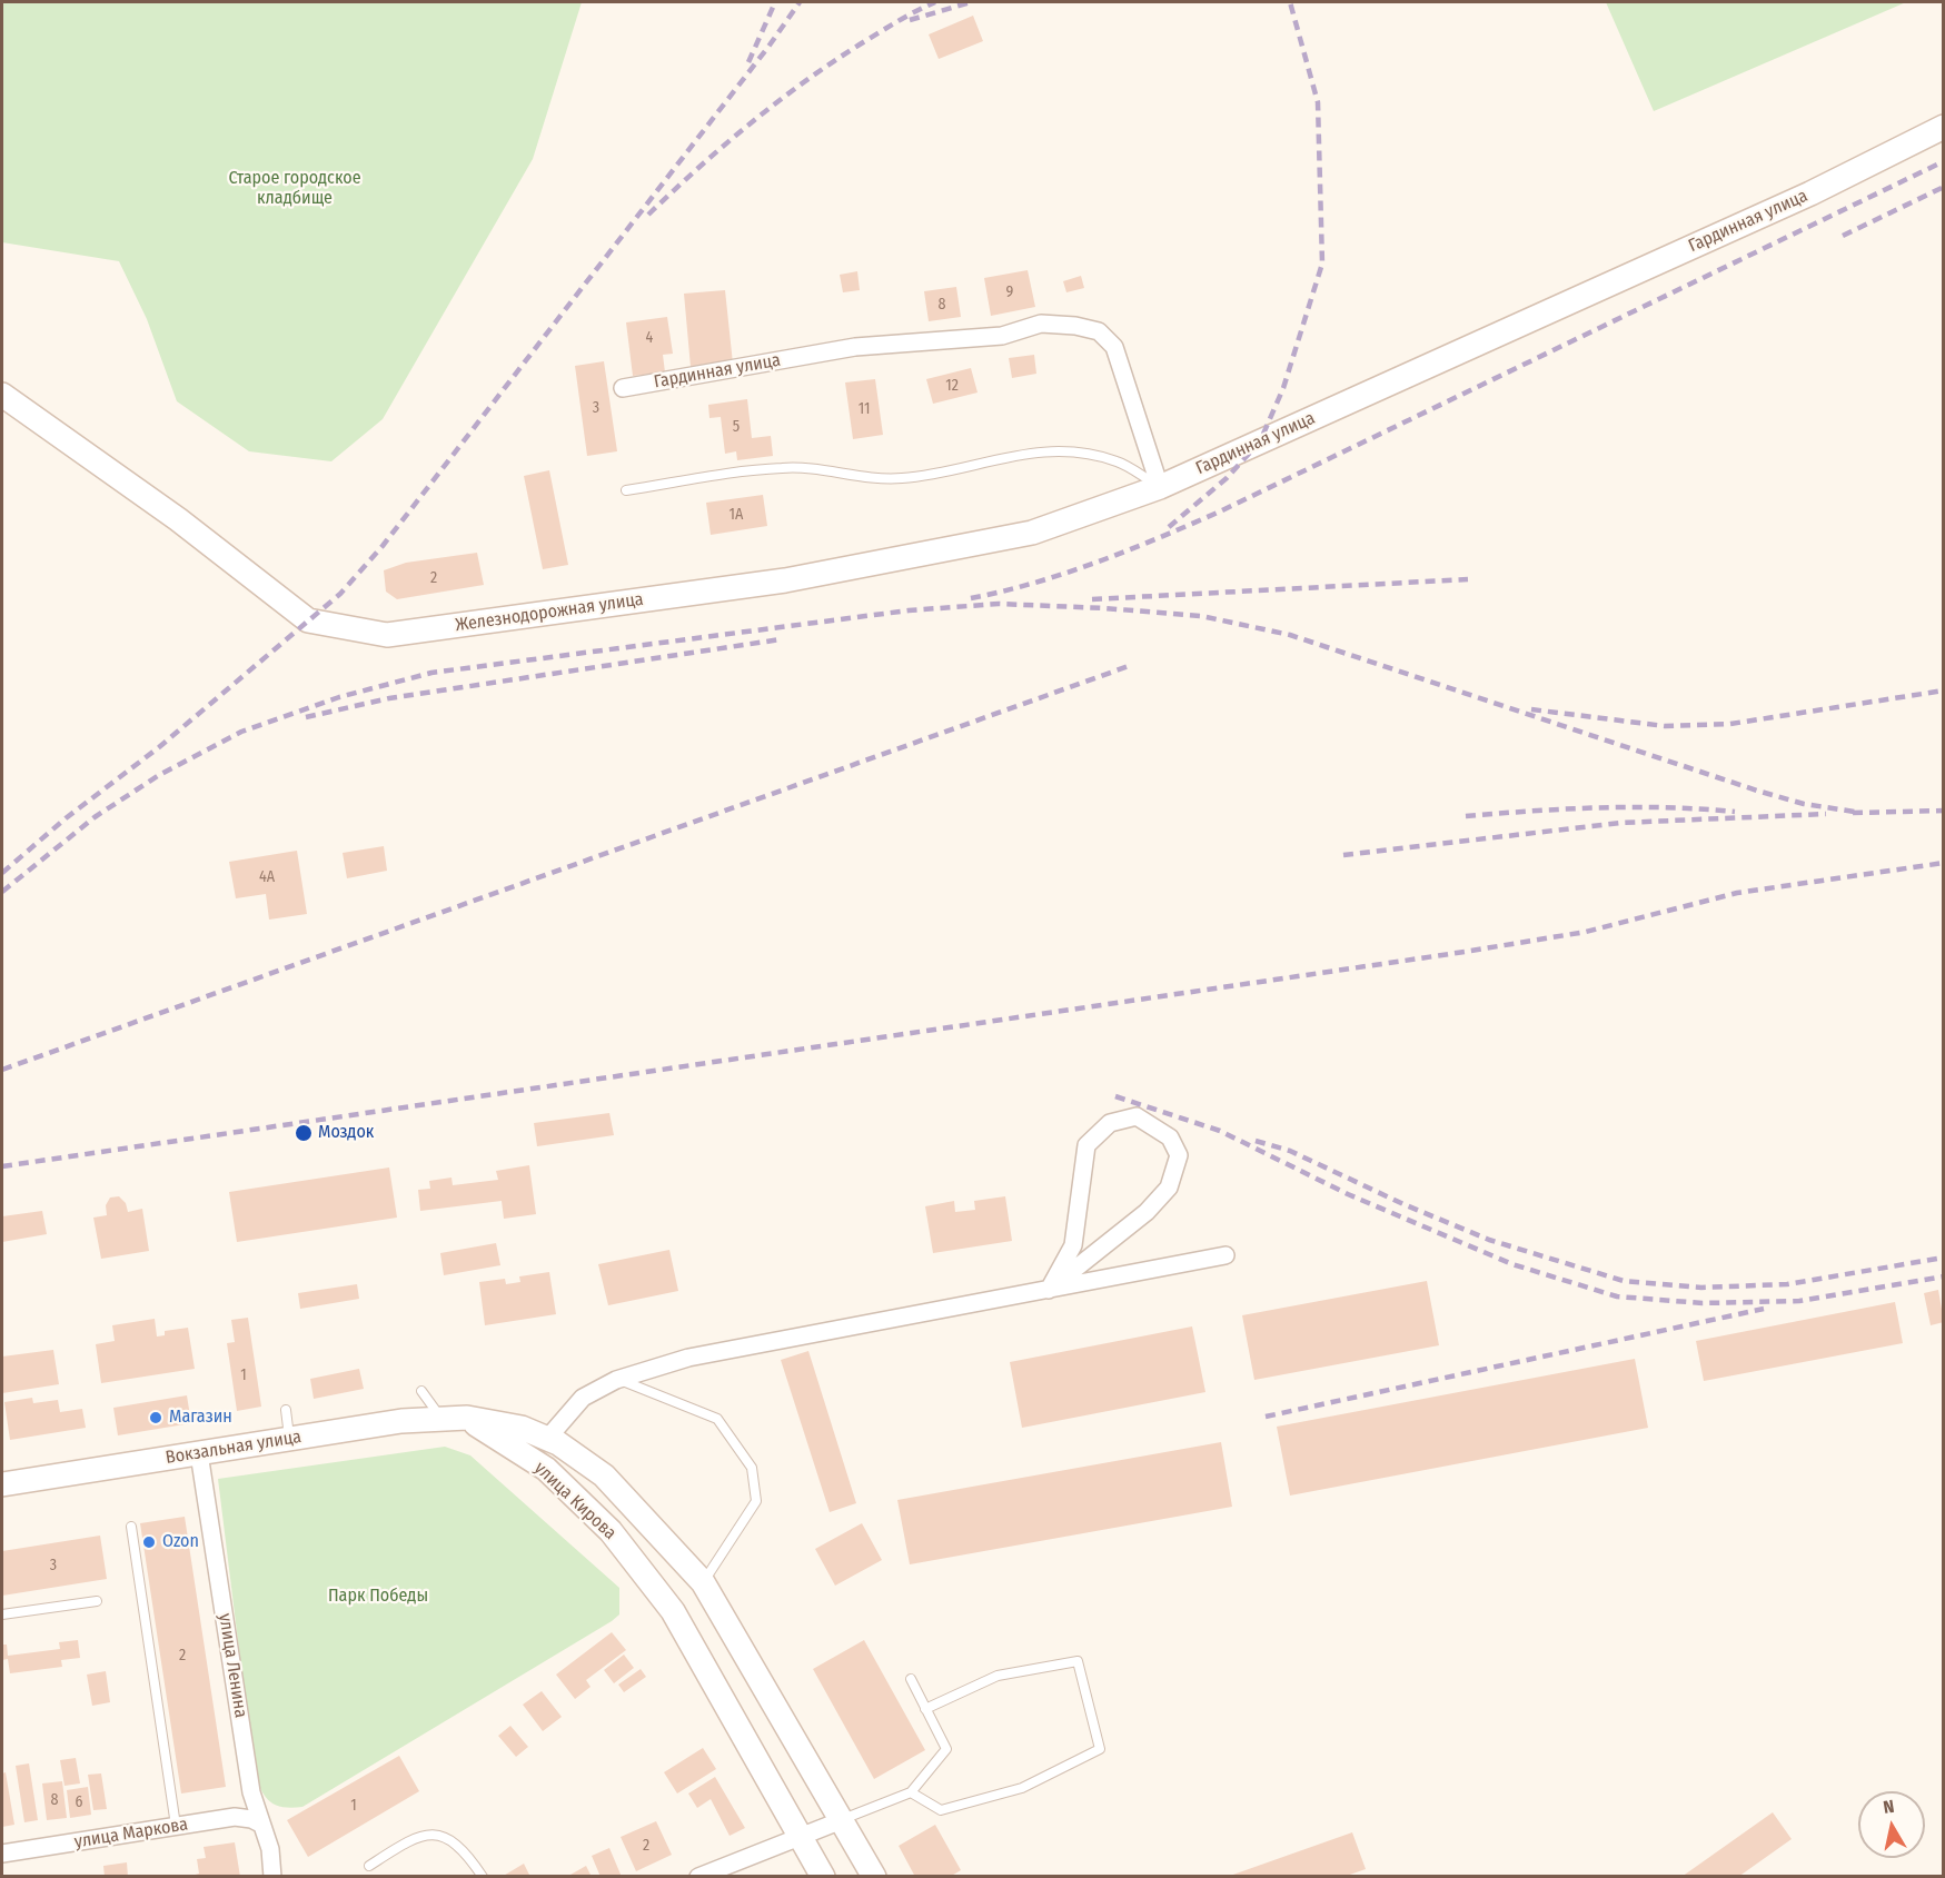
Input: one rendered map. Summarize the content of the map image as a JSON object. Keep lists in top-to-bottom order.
{
  "streets": {
    "street": [
      "Гардинная улица",
      "Железнодорожная улица",
      "Вокзальная улица",
      "улица Кирова",
      "улица Ленина",
      "улица Маркова"
    ]
  },
  "crossings": [
    ["Гардинная улица", "Железнодорожная улица"],
    ["Вокзальная улица", "улица Кирова"],
    ["Вокзальная улица", "улица Ленина"],
    ["улица Ленина", "улица Маркова"]
  ],
  "parks": ["Старое городское кладбище", "Парк Победы"],
  "places": ["Моздок", "Магазин", "Ozon"],
  "house_numbers": [
    "9",
    "8",
    "4",
    "12",
    "3",
    "11",
    "5",
    "1А",
    "2",
    "4А",
    "1",
    "3",
    "2",
    "8",
    "6",
    "1",
    "2"
  ],
  "north": "top"
}
